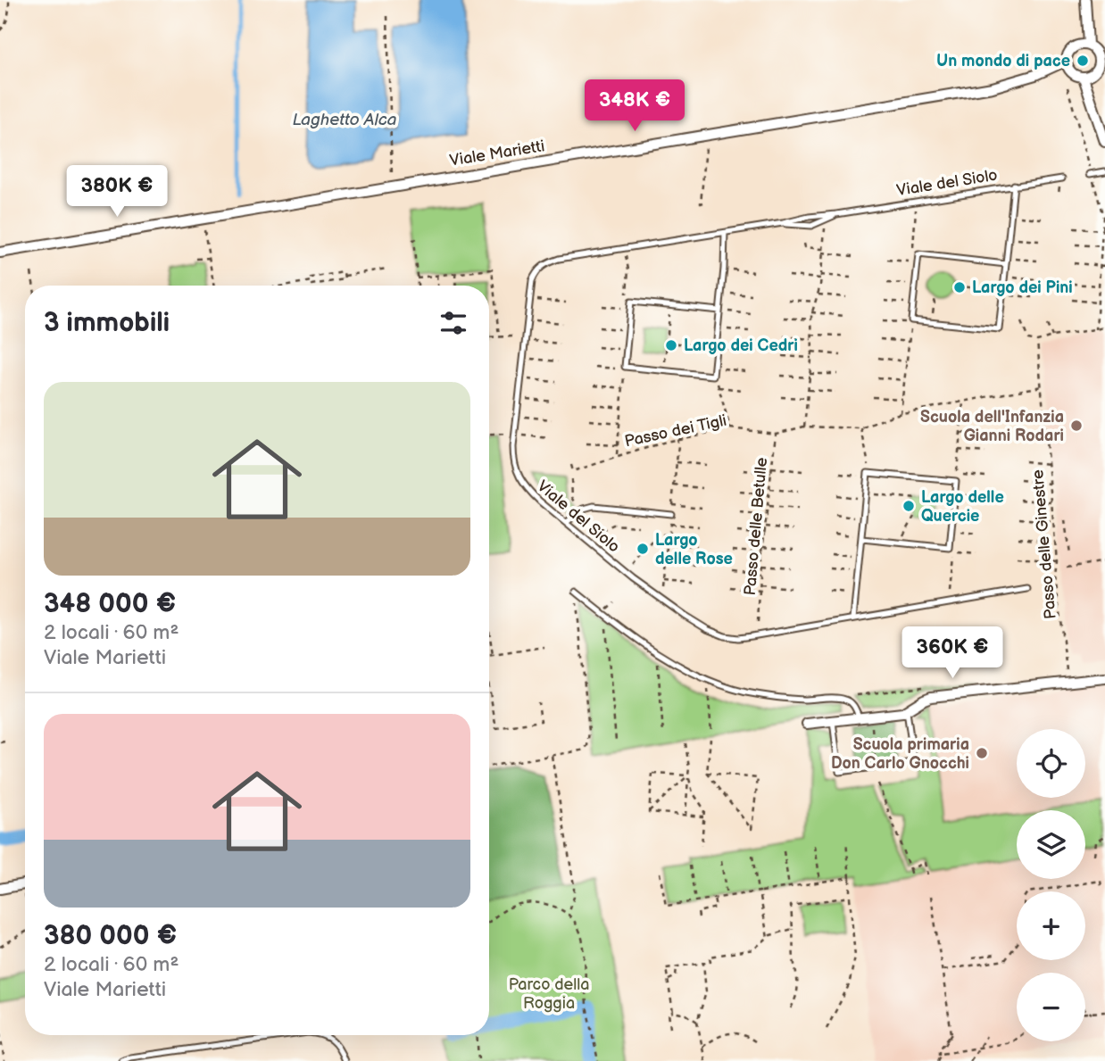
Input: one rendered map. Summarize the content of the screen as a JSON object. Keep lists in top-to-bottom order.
{
  "streets": {
    "street": ["Viale Marietti"],
    "lane": ["Viale del Siolo"],
    "path": ["Passo dei Tigli", "Passo delle Betulle", "Passo delle Ginestre"]
  },
  "crossings": [
    ["Passo dei Tigli", "Passo delle Betulle"],
    ["Passo dei Tigli", "Passo delle Ginestre"]
  ],
  "water": ["Laghetto Alca"],
  "parks": ["Parco della Roggia"],
  "places": [
    "Un mondo di pace",
    "Largo dei Pini",
    "Largo dei Cedri",
    "Scuola dell'Infanzia Gianni Rodari",
    "Largo delle Quercie",
    "Largo delle Rose",
    "Scuola primaria Don Carlo Gnocchi"
  ],
  "page": {
    "price": ["348K €", "380K €", "360K €"],
    "heading": "3 immobili",
    "list": [
      {
        "name": "348 000 €",
        "note": "2 locali · 60 m² · Viale Marietti"
      },
      {
        "name": "380 000 €",
        "note": "2 locali · 60 m² · Viale Marietti"
      }
    ],
    "map_buttons": ["+", "−"]
  }
}
